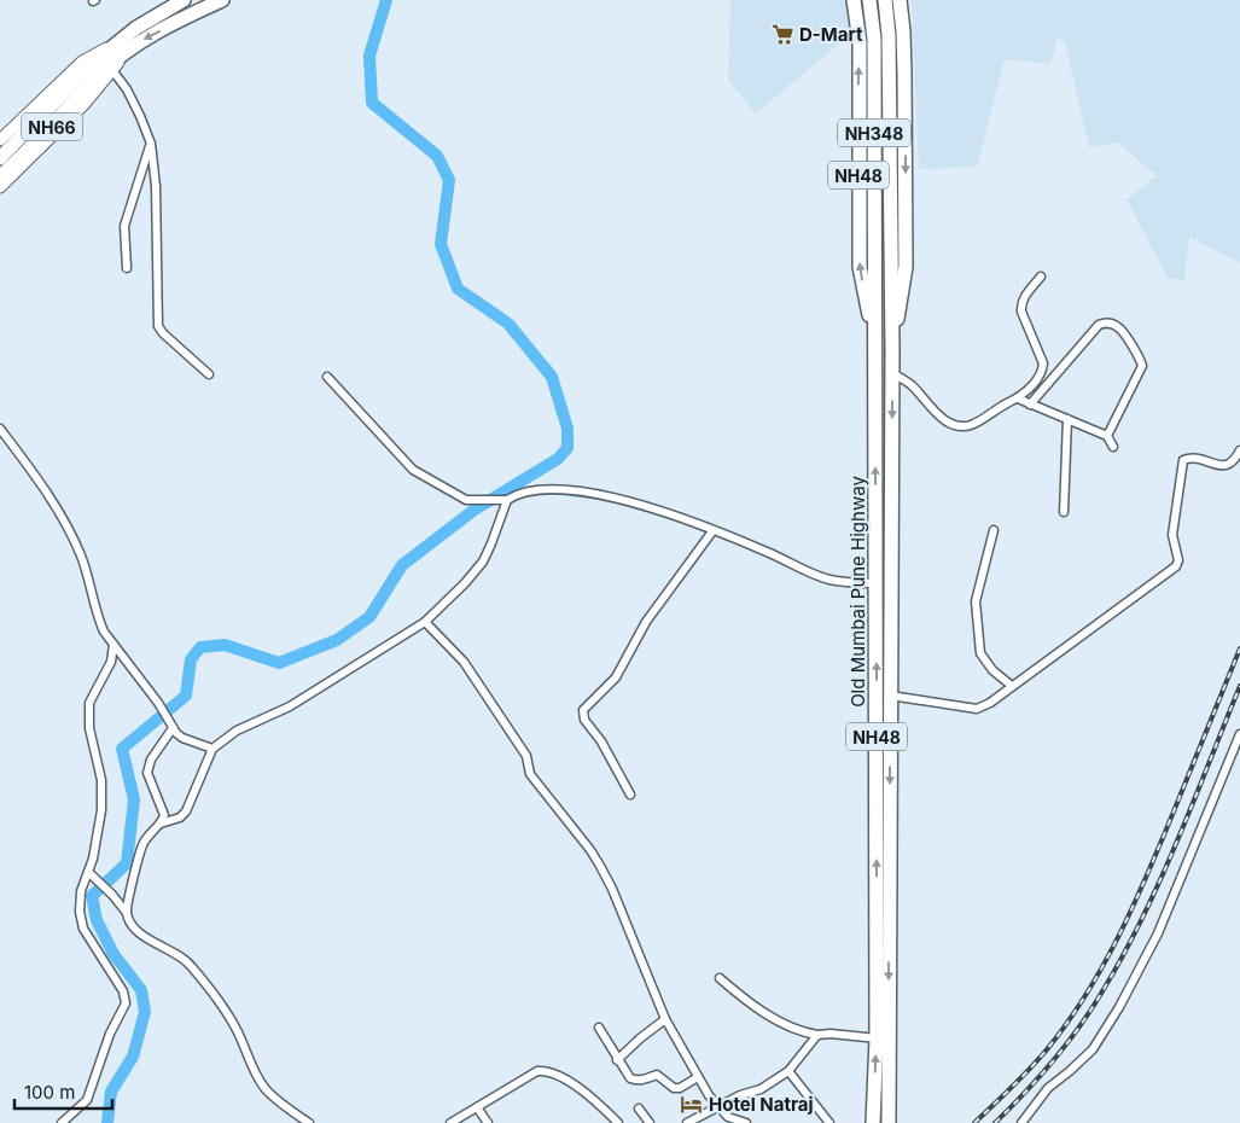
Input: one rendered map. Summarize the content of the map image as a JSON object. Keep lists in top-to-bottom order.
{
  "streets": {
    "highway": [
      "NH66",
      "NH348",
      "NH48",
      "Old Mumbai Pune Highway"
    ]
  },
  "crossings": [
    ["NH348", "NH48"],
    ["NH348", "Old Mumbai Pune Highway"],
    ["NH48", "Old Mumbai Pune Highway"]
  ],
  "places": {
    "supermarket": ["D-Mart"],
    "hotel": ["Hotel Natraj"]
  },
  "scale_bar": "100 m"
}
